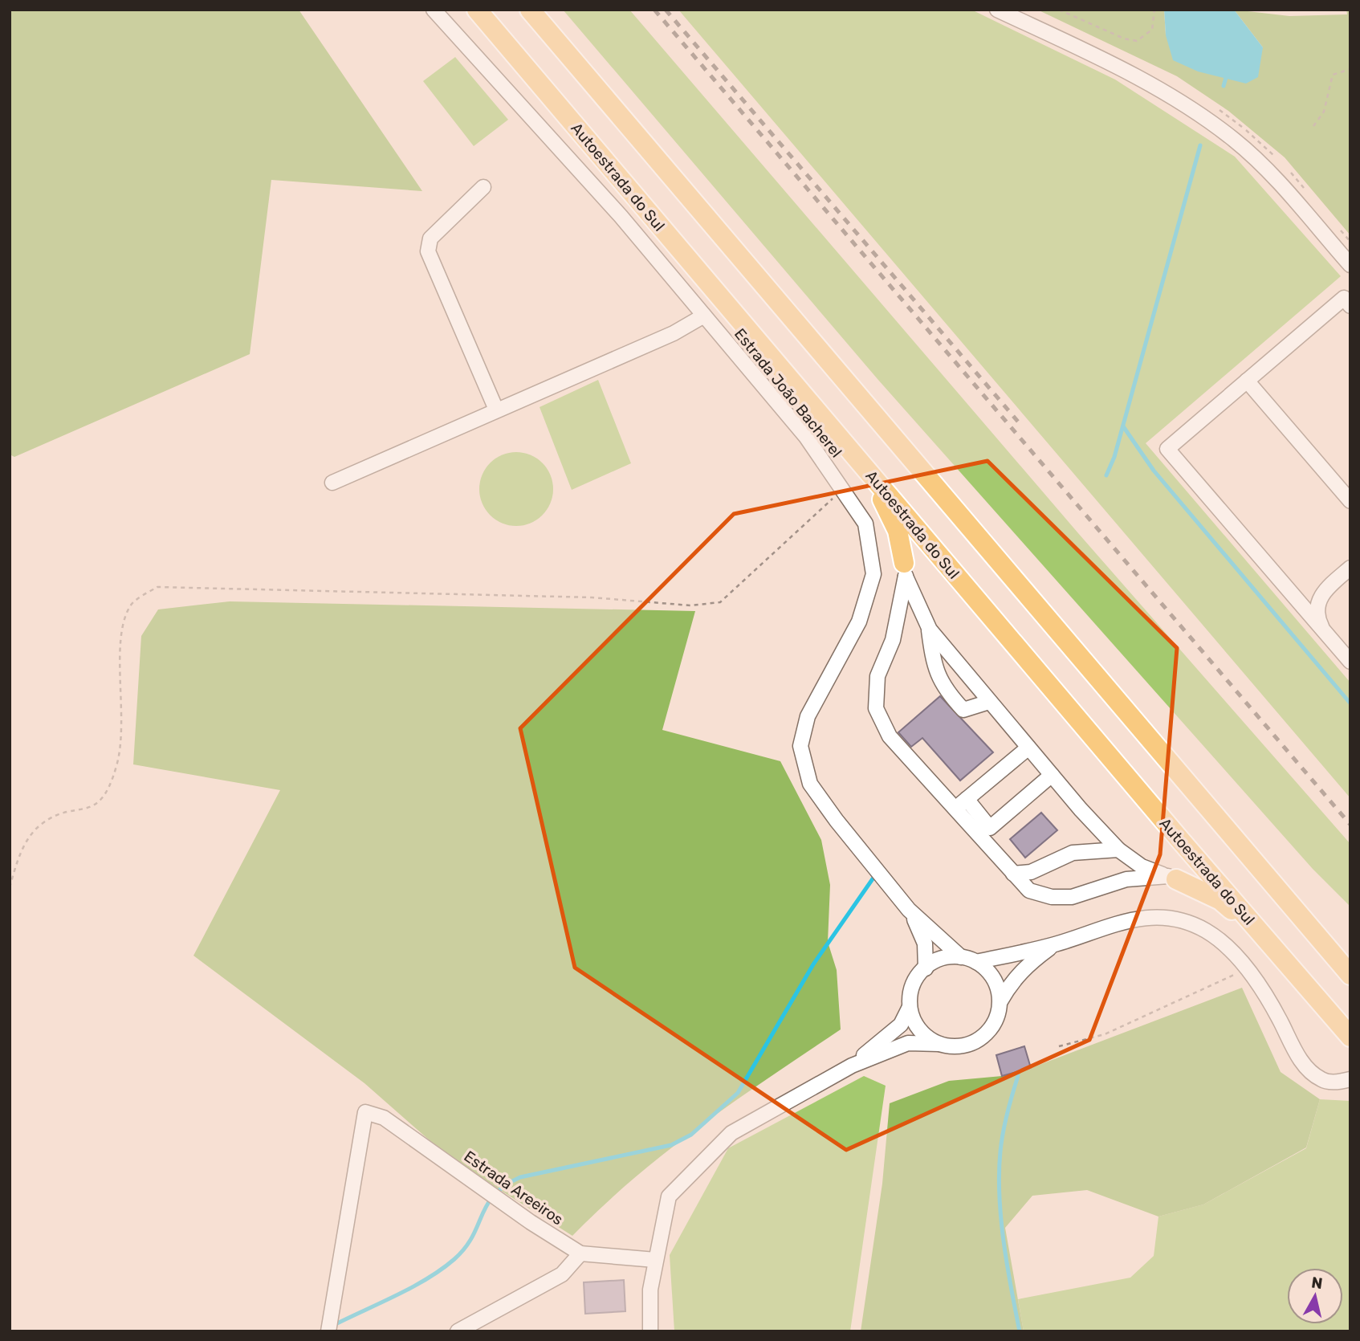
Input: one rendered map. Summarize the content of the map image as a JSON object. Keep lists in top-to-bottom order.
{
  "streets": {
    "highway": ["Autoestrada do Sul"],
    "street": ["Estrada João Bacherel", "Estrada Areeiros"]
  },
  "north": "top"
}
